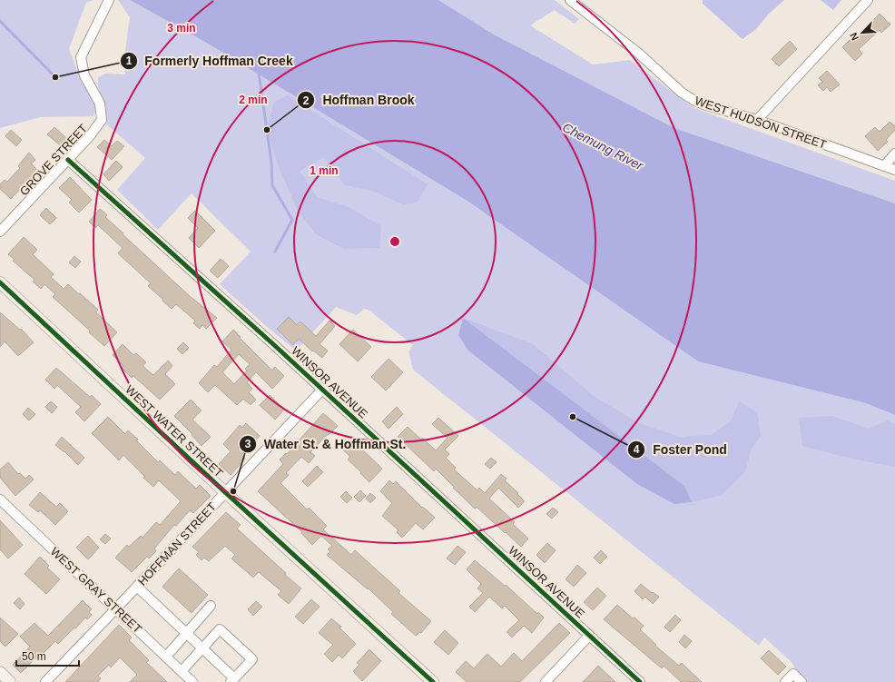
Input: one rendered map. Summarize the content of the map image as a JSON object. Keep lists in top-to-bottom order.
{
  "streets": {
    "main road": ["WEST WATER STREET"],
    "street": [
      "WEST HUDSON STREET",
      "GROVE STREET",
      "WINSOR AVENUE",
      "HOFFMAN STREET",
      "WEST GRAY STREET"
    ]
  },
  "crossings": [
    ["GROVE STREET", "WINSOR AVENUE"],
    ["WINSOR AVENUE", "HOFFMAN STREET"],
    ["WEST WATER STREET", "HOFFMAN STREET"],
    ["HOFFMAN STREET", "WEST GRAY STREET"]
  ],
  "water": ["Chemung River"],
  "places": [
    "Formerly Hoffman Creek",
    "Hoffman Brook",
    "Foster Pond",
    "Water St. & Hoffman St."
  ],
  "scale_bar": "50 m",
  "north": "bottom left",
  "rings": ["3 min", "2 min", "1 min"]
}
